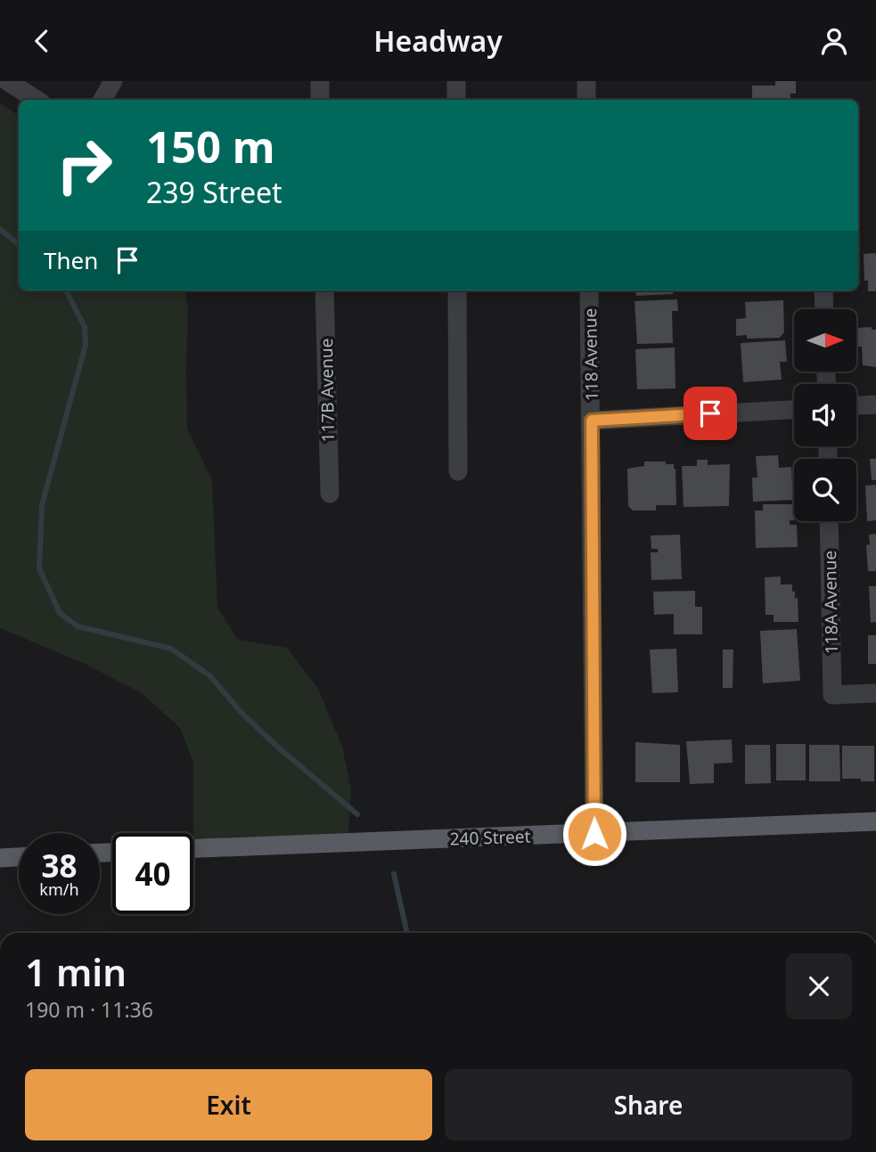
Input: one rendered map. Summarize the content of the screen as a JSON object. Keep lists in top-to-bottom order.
{
  "streets": {
    "main road": ["240 Street"],
    "street": ["118 Avenue", "117B Avenue", "118A Avenue"]
  },
  "crossings": [
    ["118 Avenue", "240 Street"]
  ],
  "north": "right",
  "page": {
    "header": "Headway",
    "turn": ["150 m", "239 Street"],
    "then": "Then",
    "speed": "38 km/h",
    "limit": "40",
    "heading": ["1 min", "190 m · 11:36"],
    "buttons": ["Exit", "Share"]
  }
}
